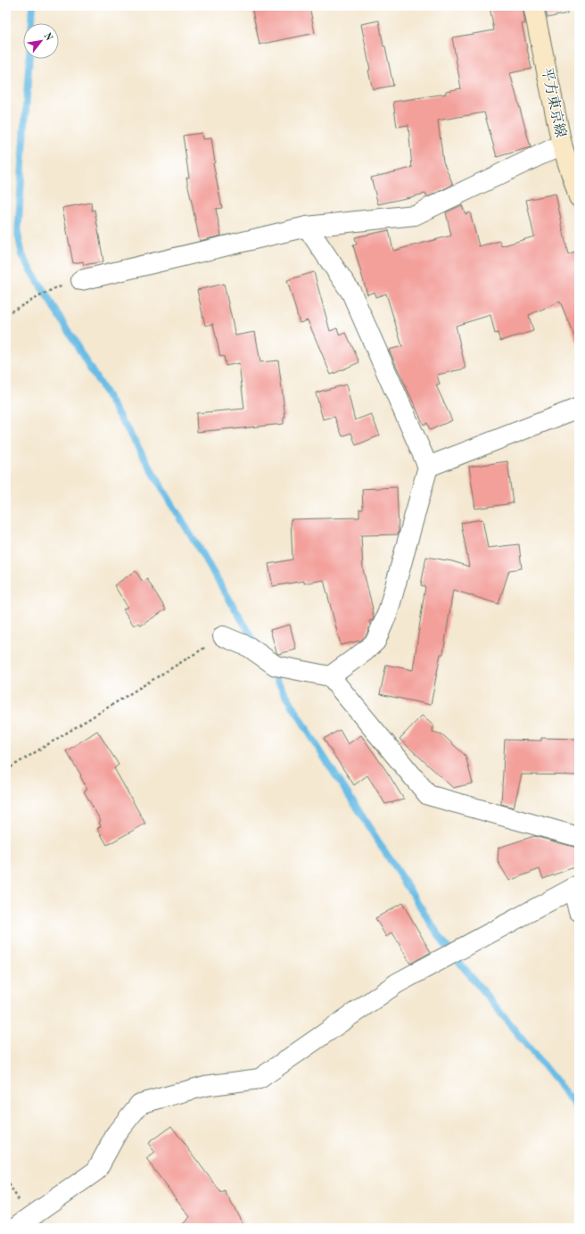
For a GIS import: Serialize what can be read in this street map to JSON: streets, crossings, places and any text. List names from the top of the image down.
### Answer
{
  "streets": {
    "main road": ["平方東京線"]
  },
  "north": "top right"
}
